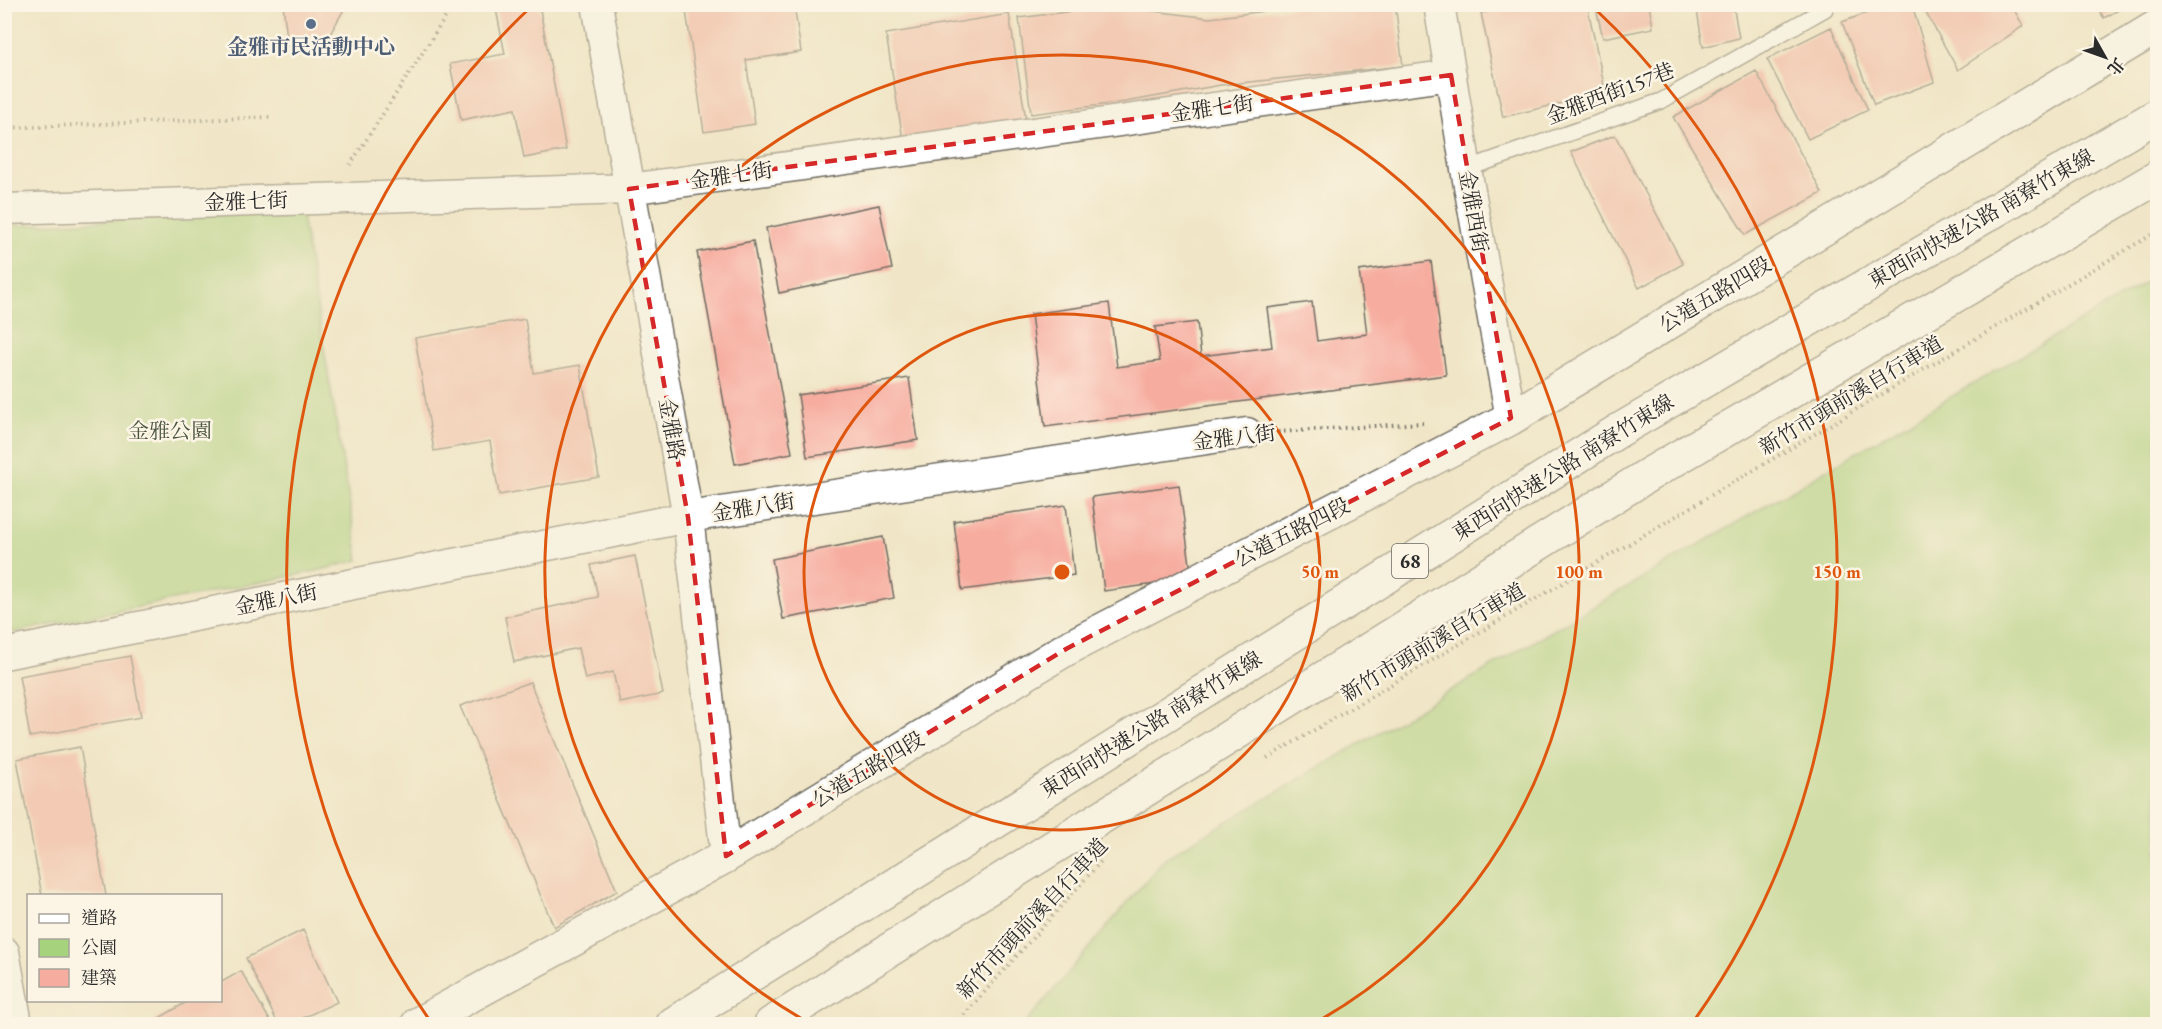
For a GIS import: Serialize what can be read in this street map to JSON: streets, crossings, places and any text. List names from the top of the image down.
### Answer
{
  "streets": {
    "main road": ["東西向快速公路 南寮竹東線", "公道五路四段", "68"],
    "street": [
      "金雅七街",
      "金雅西街",
      "金雅路",
      "金雅八街"
    ],
    "lane": ["金雅西街157巷"],
    "path": ["新竹市頭前溪自行車道"]
  },
  "crossings": [
    ["金雅西街157巷", "金雅西街"],
    ["金雅七街", "金雅西街"],
    ["金雅七街", "金雅路"],
    ["金雅西街", "公道五路四段"],
    ["公道五路四段", "金雅路"],
    ["金雅路", "金雅八街"]
  ],
  "parks": ["金雅公園"],
  "places": ["金雅市民活動中心"],
  "legend": ["道路", "公園", "建築"],
  "north": "bottom right",
  "rings": ["50 m", "100 m", "150 m"]
}
